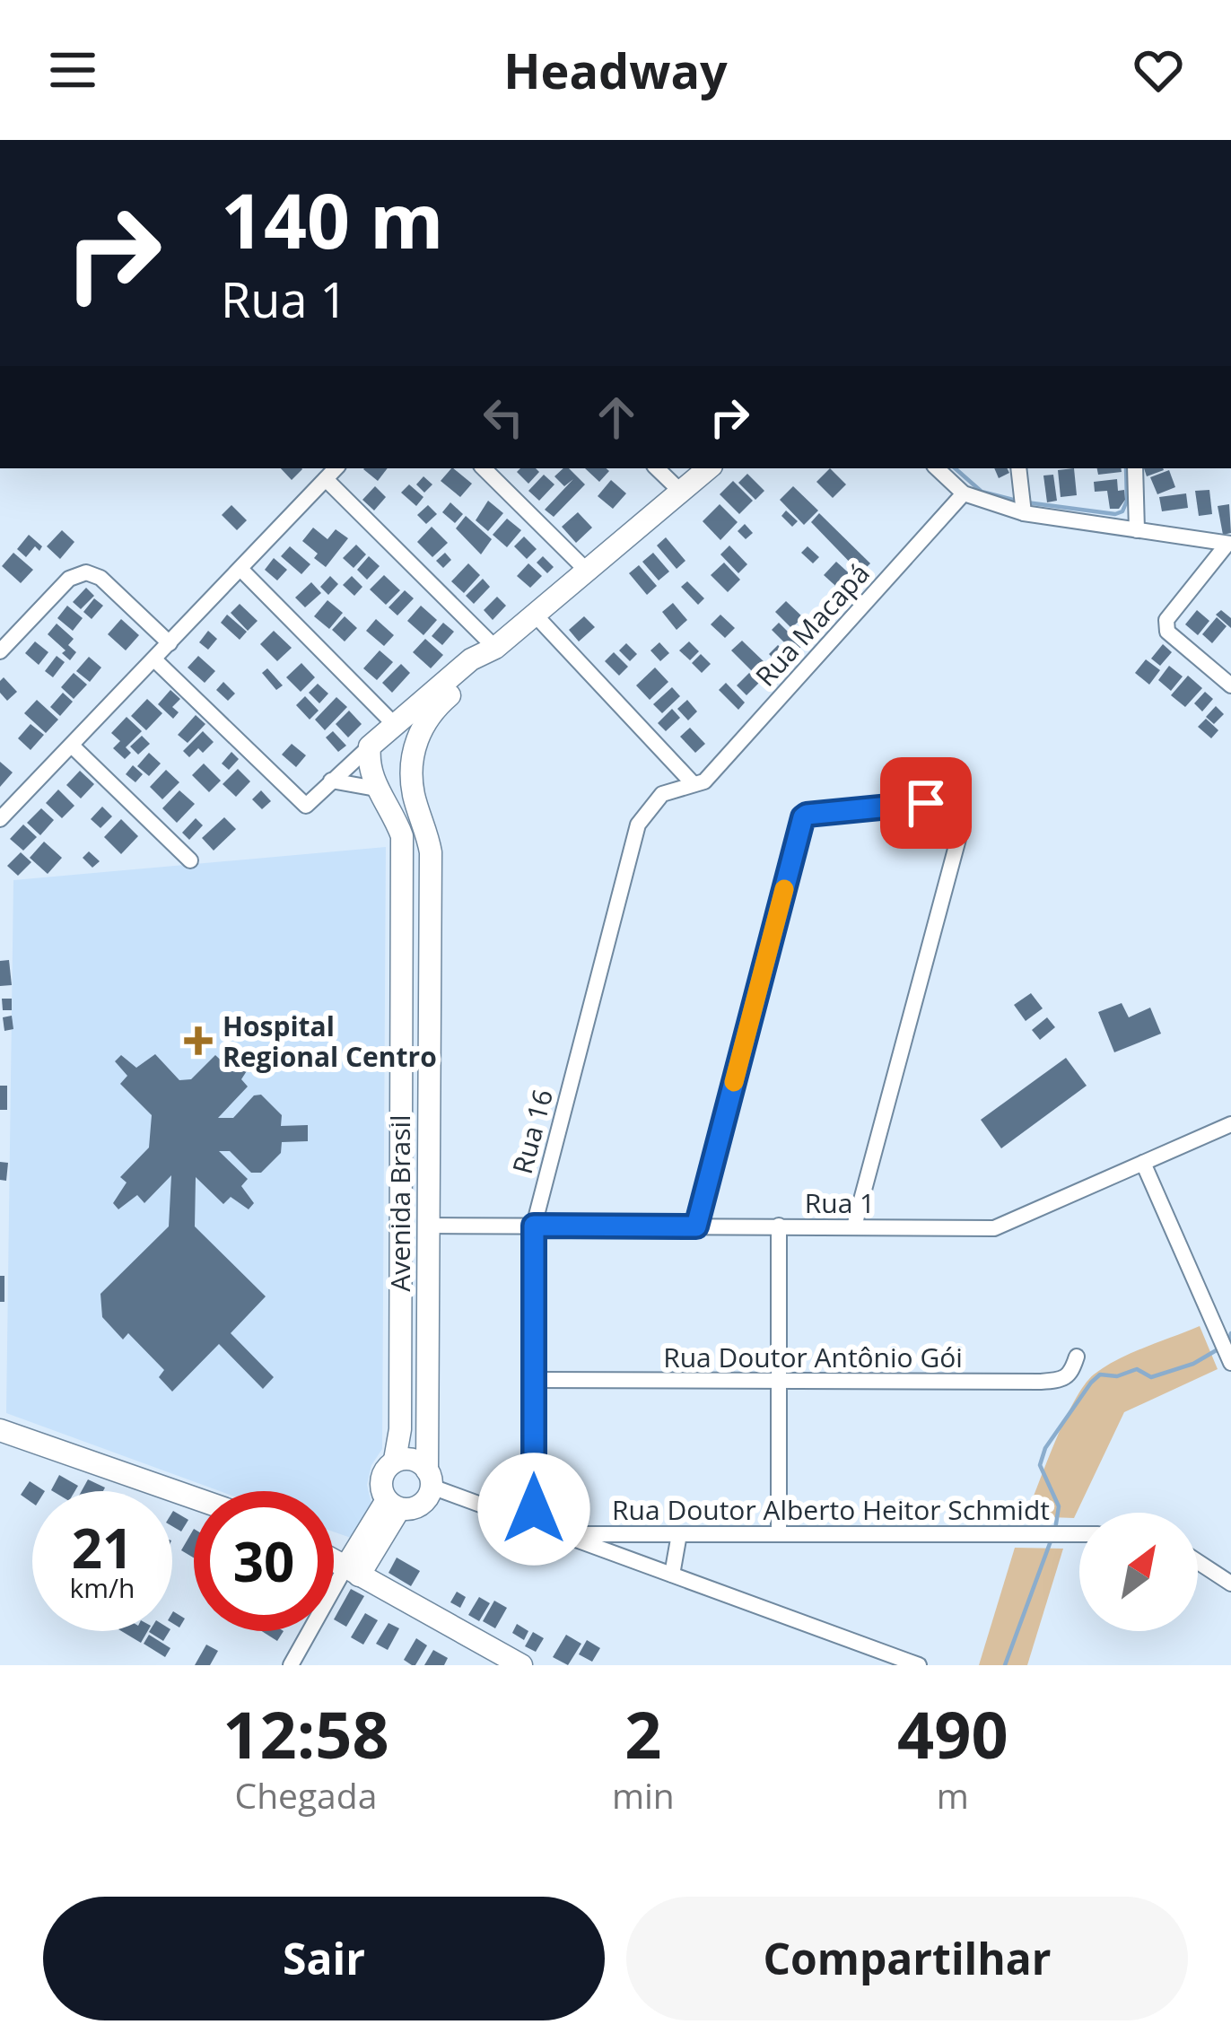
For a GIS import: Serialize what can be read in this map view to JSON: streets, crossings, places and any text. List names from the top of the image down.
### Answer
{
  "streets": {
    "street": [
      "Rua Macapá",
      "Rua 16",
      "Rua 1",
      "Avenida Brasil",
      "Rua Doutor Antônio Gói",
      "Rua Doutor Alberto Heitor Schmidt"
    ]
  },
  "crossings": [
    ["Rua Macapá", "Rua 16"],
    ["Rua 16", "Rua 1"],
    ["Rua 16", "Rua Doutor Antônio Gói"],
    ["Rua 1", "Avenida Brasil"]
  ],
  "places": {
    "health": ["Hospital Regional Centro"]
  },
  "north": "top right",
  "page": {
    "header": "Headway",
    "turn": ["140 m", "Rua 1"],
    "speed": "21 km/h",
    "limit": "30",
    "eta": [
      "12:58",
      "Chegada",
      "2",
      "min",
      "490",
      "m"
    ],
    "buttons": ["Sair", "Compartilhar"]
  }
}
